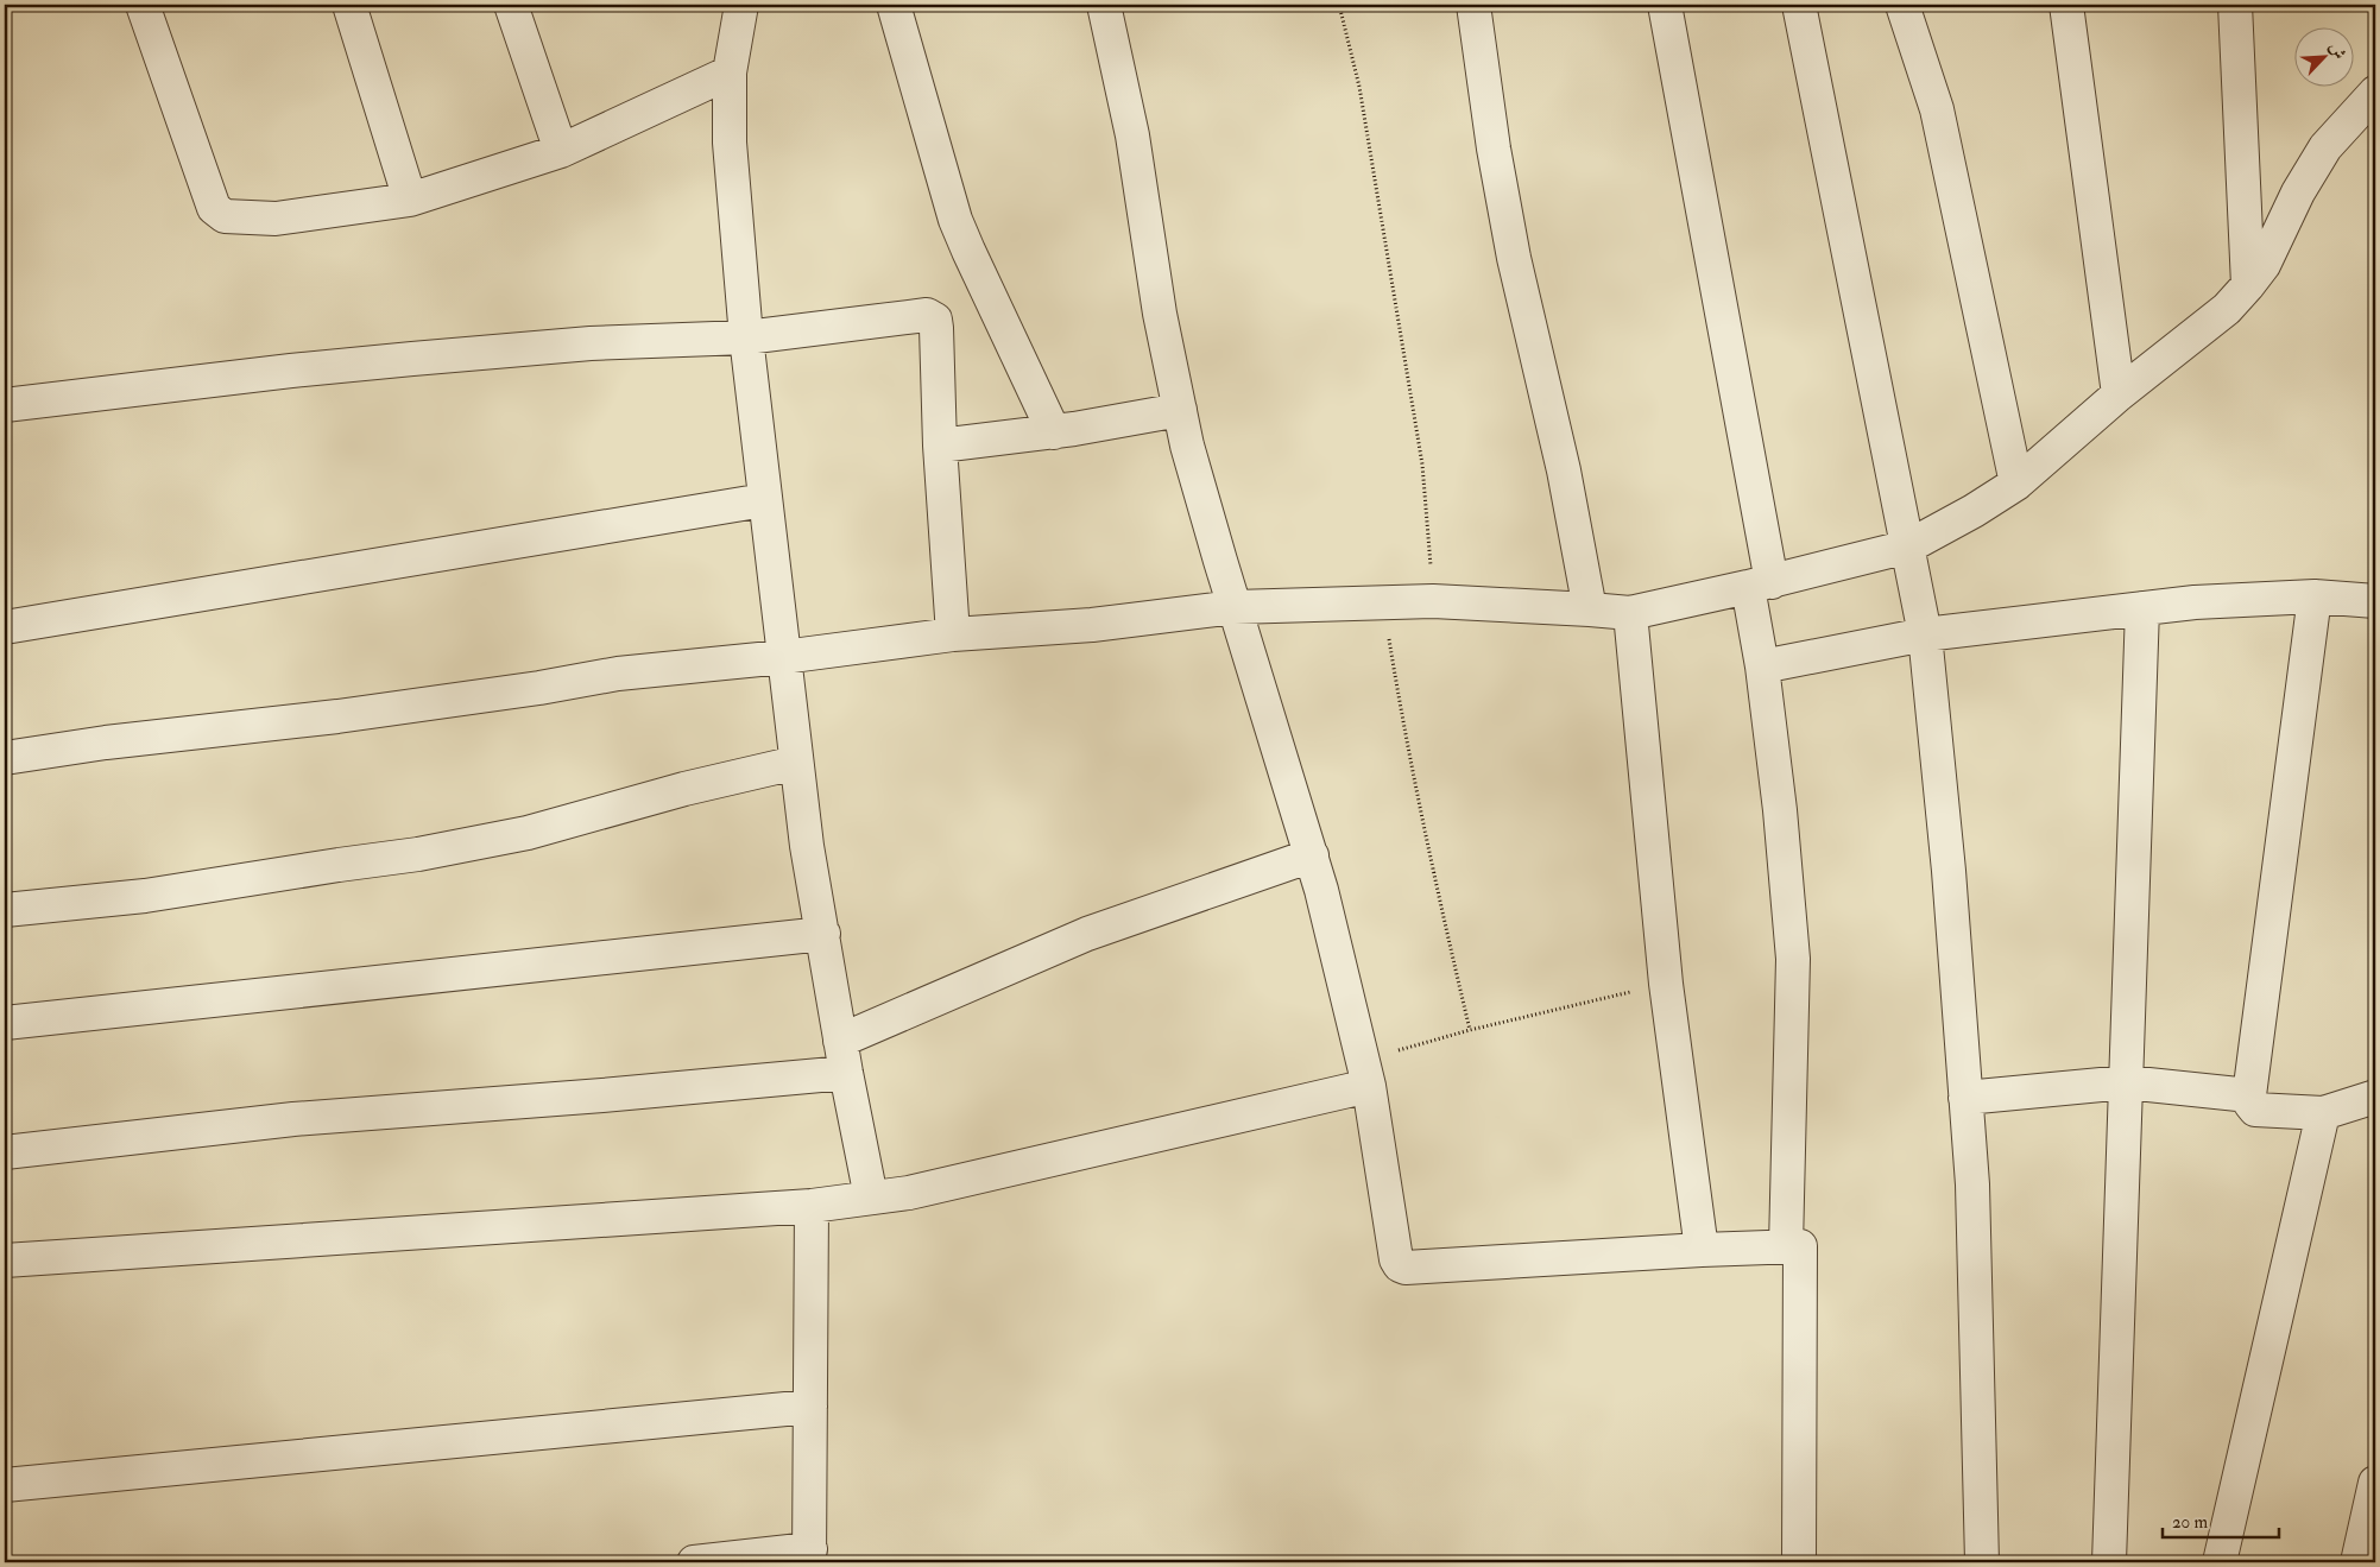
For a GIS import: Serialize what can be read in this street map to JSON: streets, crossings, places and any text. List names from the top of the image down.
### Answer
{
  "scale_bar": "20 m",
  "north": "top right"
}
